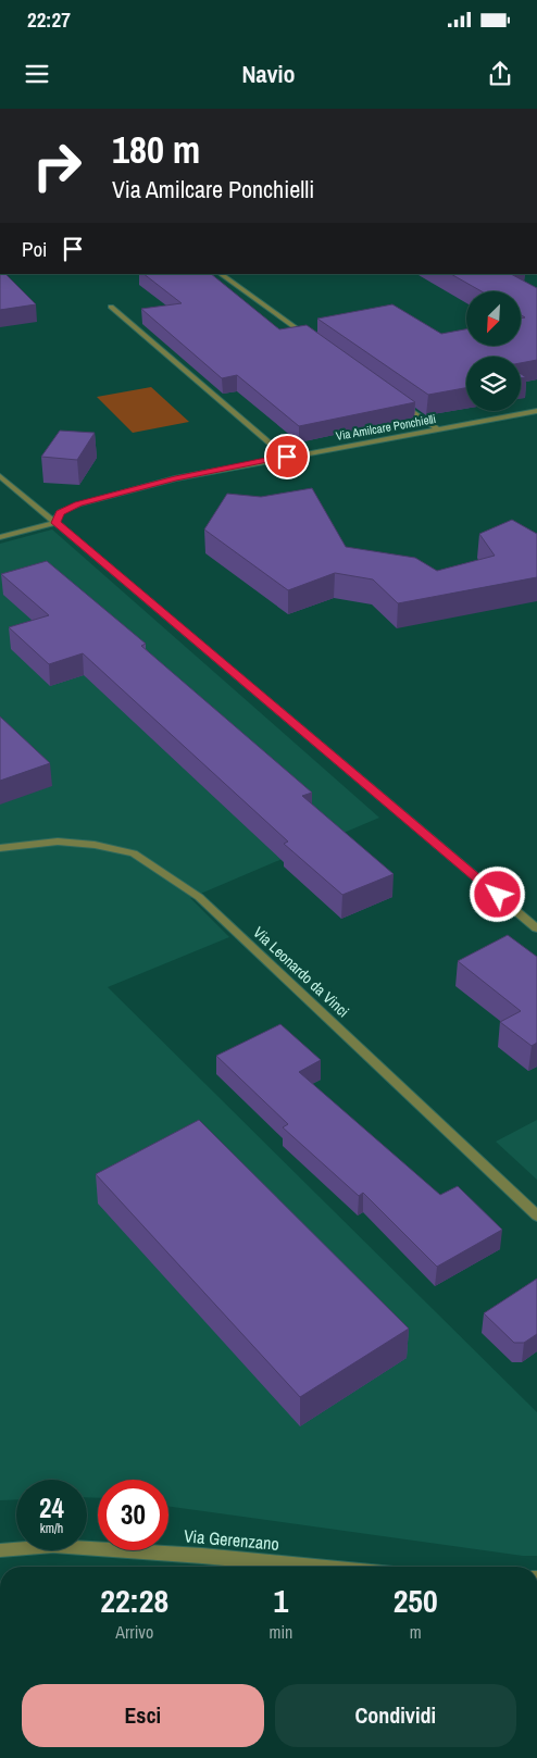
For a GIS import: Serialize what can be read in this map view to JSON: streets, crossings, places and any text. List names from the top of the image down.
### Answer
{
  "streets": {
    "street": ["Via Amilcare Ponchielli", "Via Leonardo da Vinci", "Via Gerenzano"]
  },
  "north": "bottom left",
  "page": {
    "status": "22:27",
    "header": "Navio",
    "turn": ["180 m", "Via Amilcare Ponchielli"],
    "then": "Poi",
    "speed": "24 km/h",
    "limit": "30",
    "eta": [
      "22:28",
      "Arrivo",
      "1",
      "min",
      "250",
      "m"
    ],
    "buttons": ["Esci", "Condividi"]
  }
}
